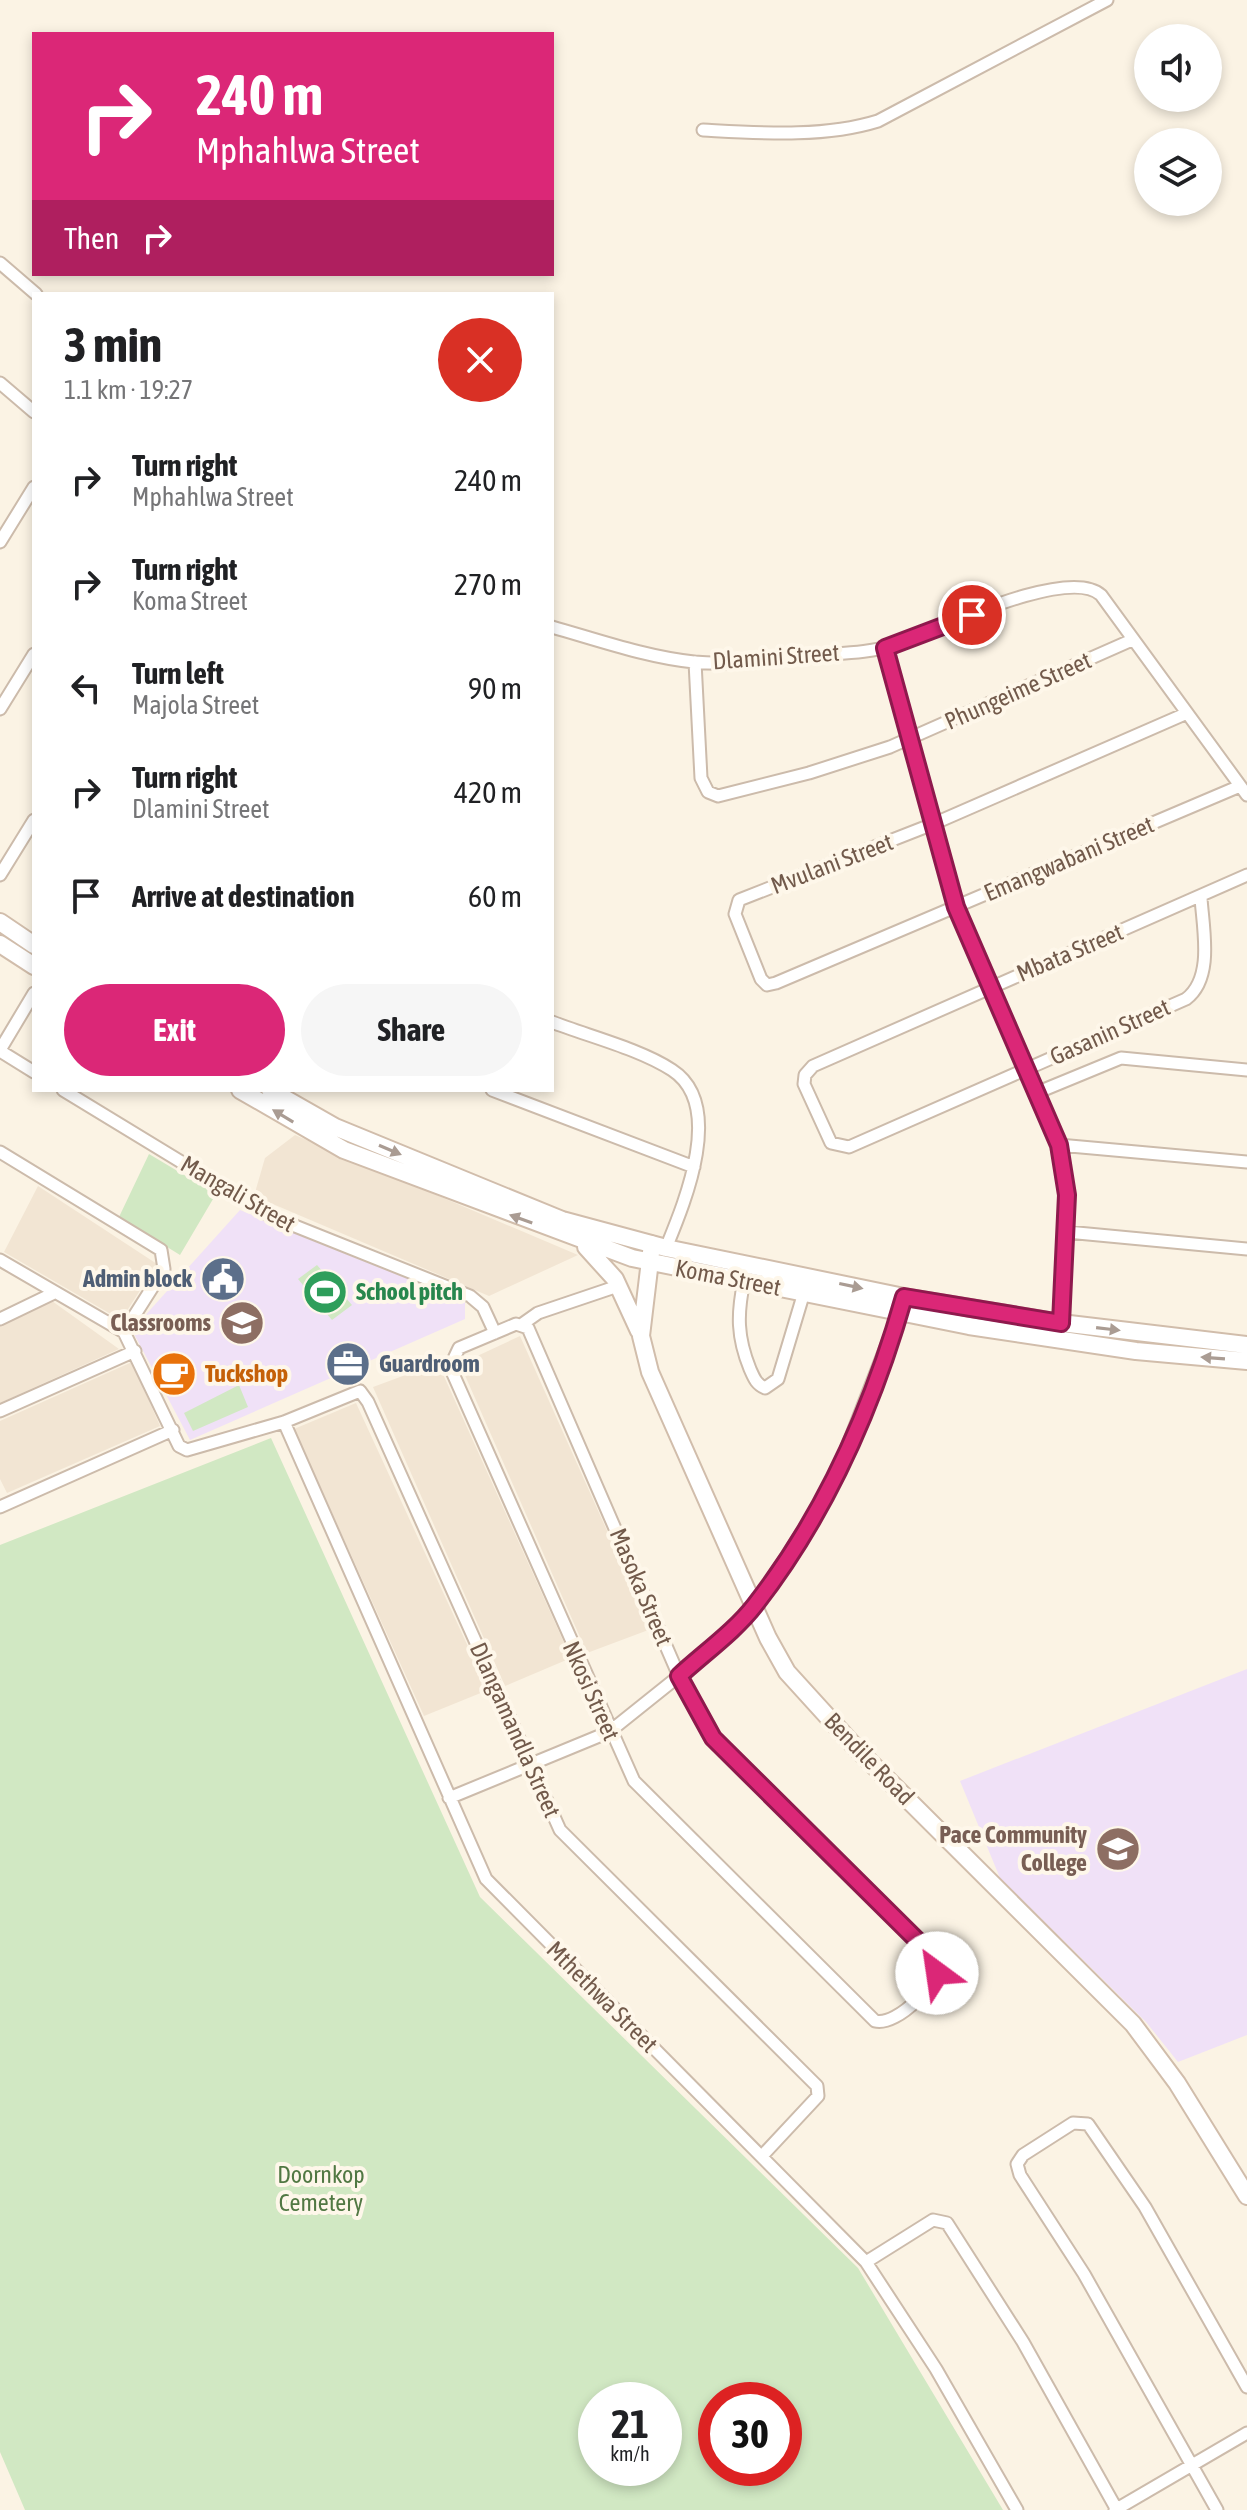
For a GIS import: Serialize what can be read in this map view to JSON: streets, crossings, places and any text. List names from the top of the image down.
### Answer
{
  "streets": {
    "main road": ["Koma Street", "Bendile Road"],
    "street": [
      "Dlamini Street",
      "Phungeime Street",
      "Emangwabani Street",
      "Mvulani Street",
      "Mbata Street",
      "Gasanin Street",
      "Mangali Street",
      "Masoka Street",
      "Nkosi Street",
      "Dlangamandla Street",
      "Mthethwa Street"
    ]
  },
  "crossings": [
    ["Dlamini Street", "Phungeime Street"],
    ["Emangwabani Street", "Mvulani Street"],
    ["Mbata Street", "Gasanin Street"],
    ["Mangali Street", "Nkosi Street"],
    ["Koma Street", "Bendile Road"],
    ["Masoka Street", "Nkosi Street"],
    ["Dlangamandla Street", "Mthethwa Street"]
  ],
  "parks": ["Doornkop Cemetery"],
  "places": {
    "public building": ["Admin block"],
    "sports": ["School pitch"],
    "school or university": ["Classrooms", "Pace Community College"],
    "office": ["Guardroom"],
    "cafe": ["Tuckshop"]
  },
  "page": {
    "turn": ["240 m", "Mphahlwa Street"],
    "then": "Then",
    "heading": ["3 min", "1.1 km · 19:27"],
    "list": [
      {
        "name": "Turn right",
        "note": "Mphahlwa Street",
        "value": "240 m"
      },
      {
        "name": "Turn right",
        "note": "Koma Street",
        "value": "270 m"
      },
      {
        "name": "Turn left",
        "note": "Majola Street",
        "value": "90 m"
      },
      {
        "name": "Turn right",
        "note": "Dlamini Street",
        "value": "420 m"
      },
      {
        "name": "Arrive at destination",
        "value": "60 m"
      }
    ],
    "buttons": ["Exit", "Share"],
    "speed": "21 km/h",
    "limit": "30"
  }
}
